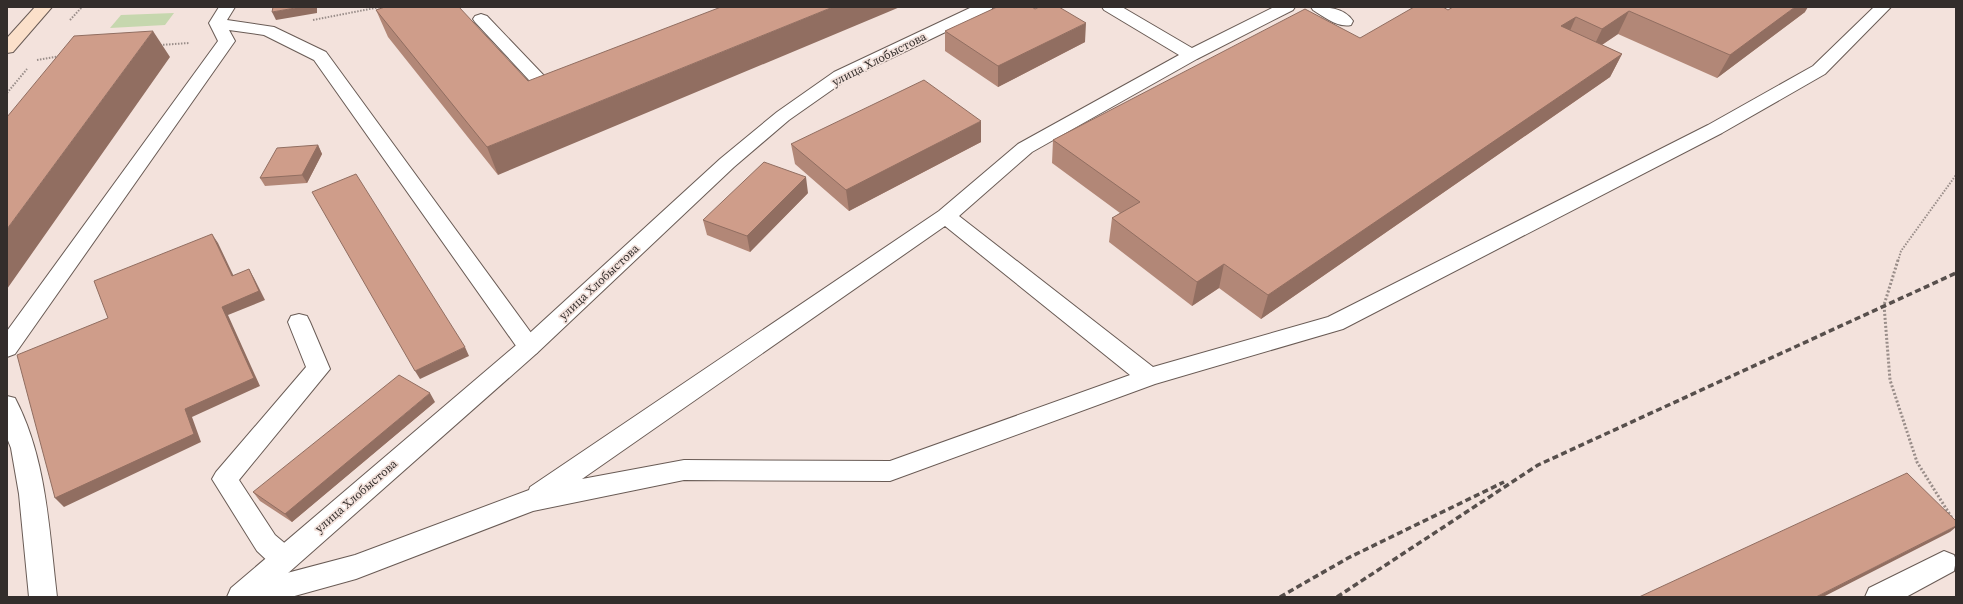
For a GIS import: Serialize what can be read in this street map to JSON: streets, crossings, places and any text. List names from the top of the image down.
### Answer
{
  "streets": {
    "street": ["улица Хлобыстова"]
  }
}
